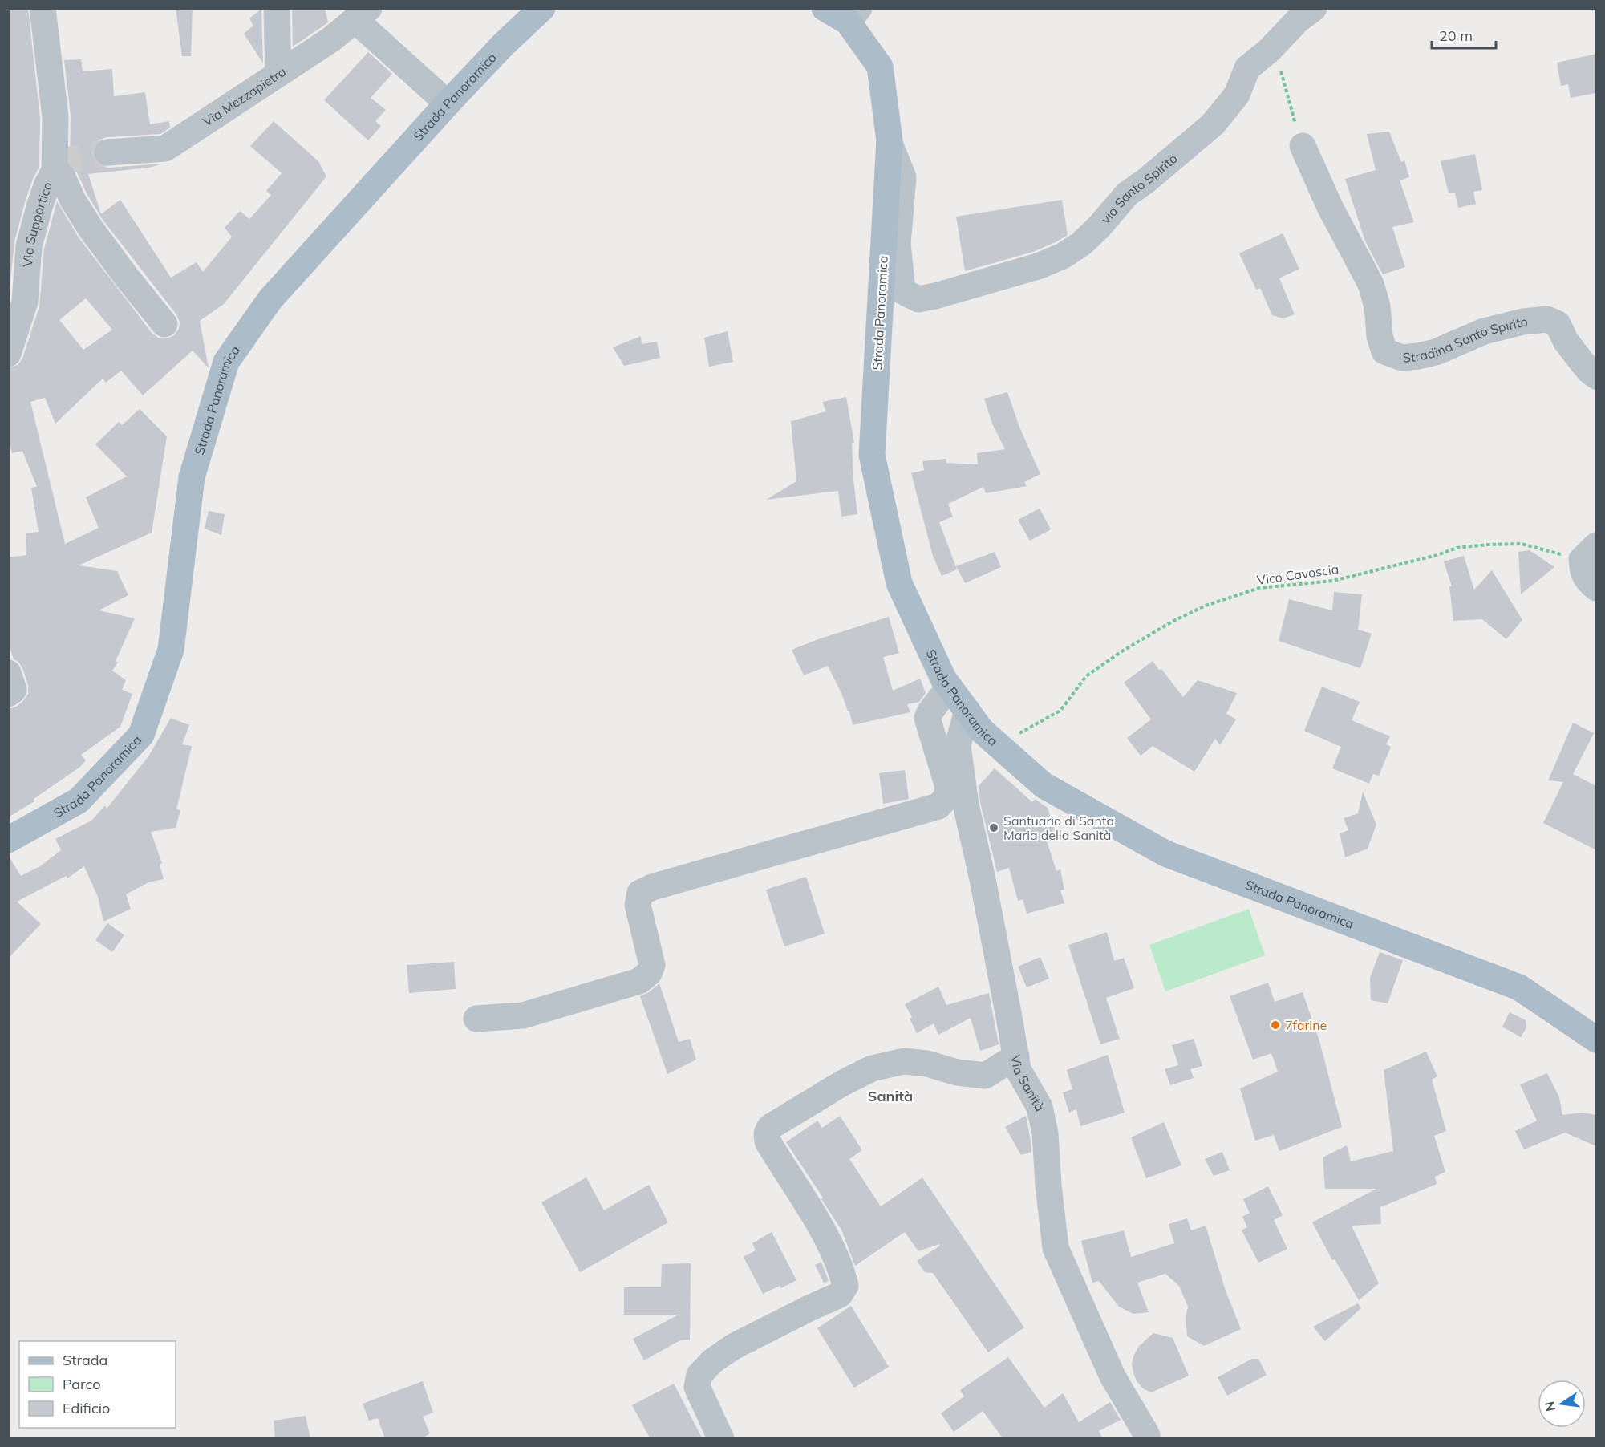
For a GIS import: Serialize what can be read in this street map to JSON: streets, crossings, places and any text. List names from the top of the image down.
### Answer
{
  "streets": {
    "main road": ["Strada Panoramica"],
    "street": [
      "Via Mezzapietra",
      "via Santo Spirito",
      "Via Supportico",
      "Stradina Santo Spirito",
      "Via Sanità"
    ],
    "path": ["Vico Cavoscia"]
  },
  "crossings": [
    ["Strada Panoramica", "via Santo Spirito"],
    ["Strada Panoramica", "Vico Cavoscia"],
    ["Strada Panoramica", "Via Sanità"]
  ],
  "districts": ["Sanità"],
  "places": ["Santuario di Santa Maria della Sanità", "7farine"],
  "legend": ["Strada", "Parco", "Edificio"],
  "scale_bar": "20 m",
  "north": "left"
}
